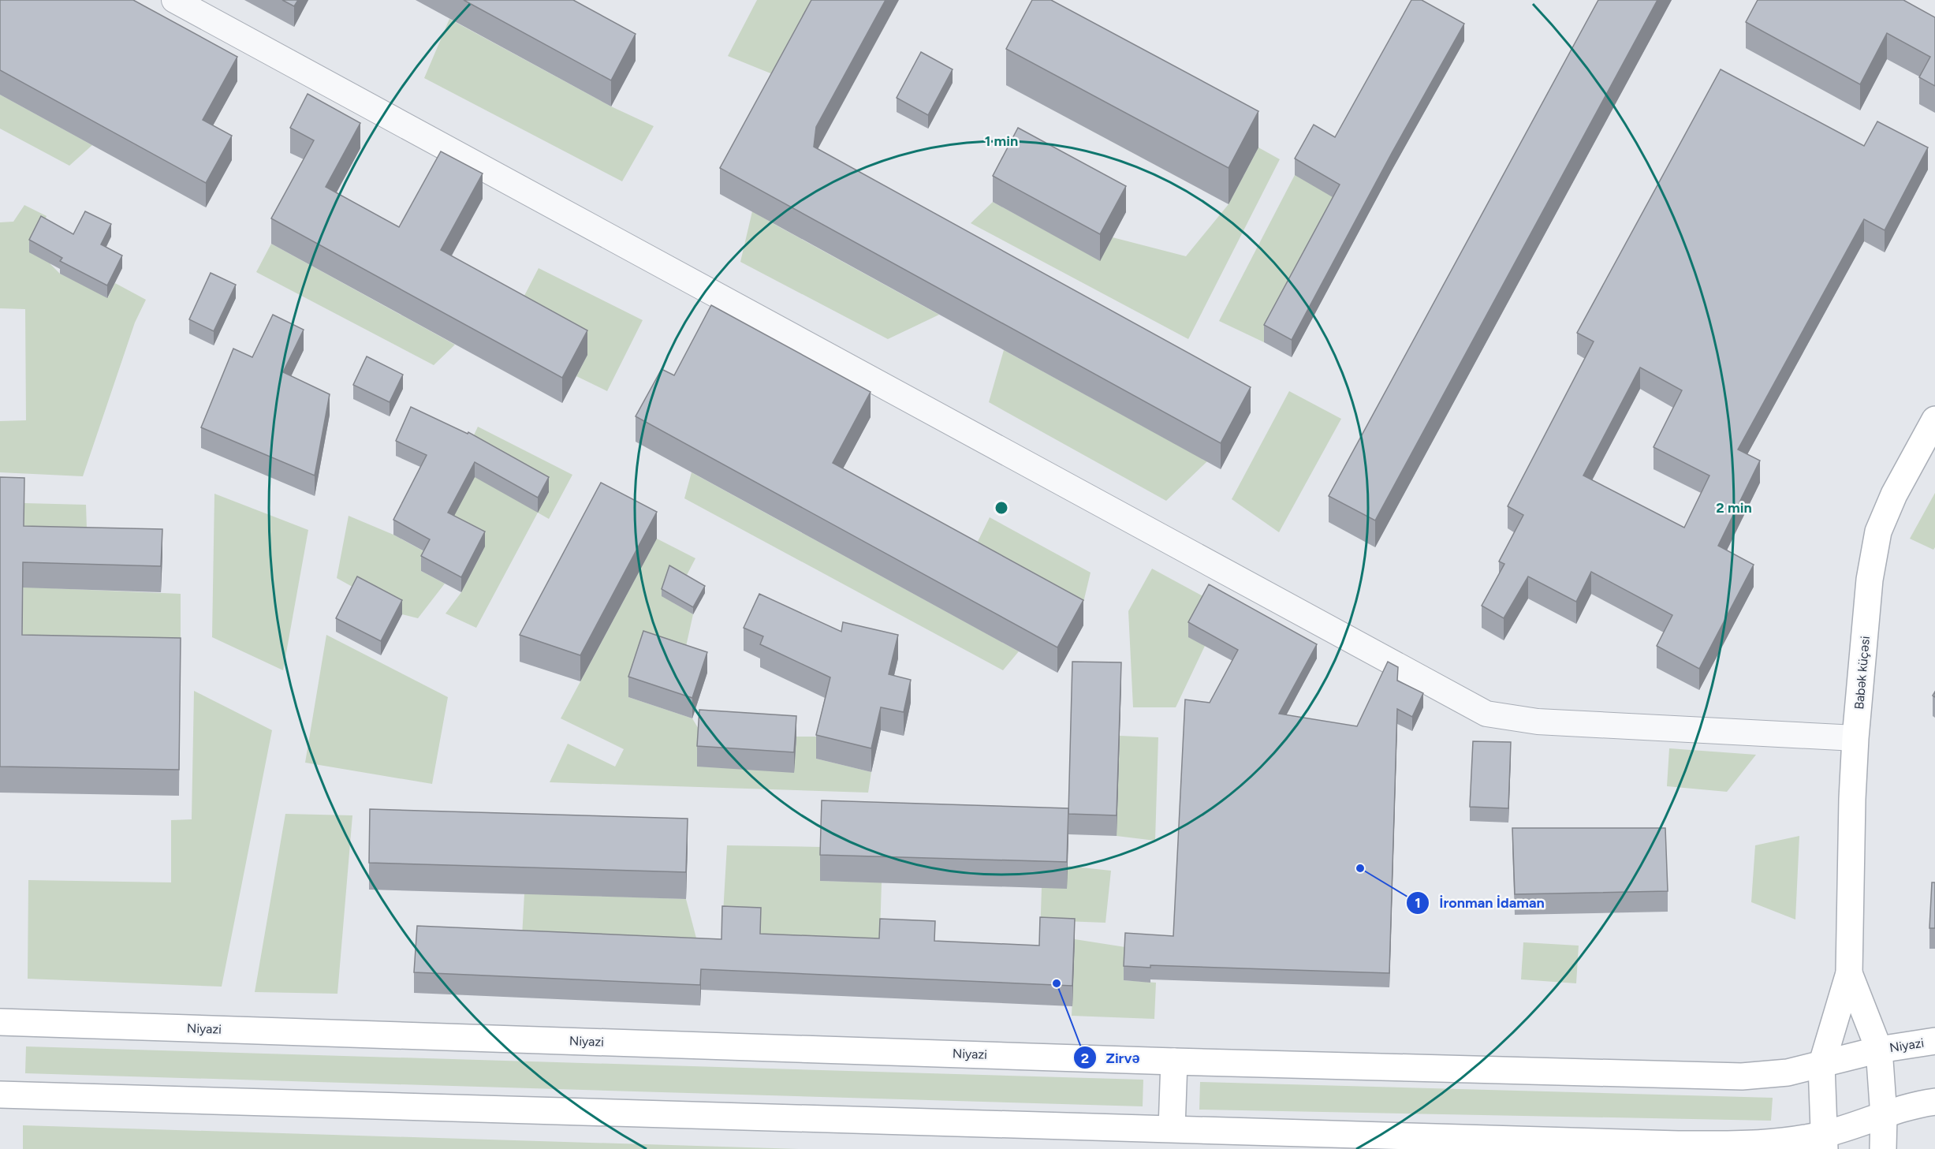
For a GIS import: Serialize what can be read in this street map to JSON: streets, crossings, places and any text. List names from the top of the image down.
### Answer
{
  "streets": {
    "main road": ["Babək küçəsi", "Niyazi"]
  },
  "places": ["İronman İdaman", "Zirvə"],
  "rings": ["1 min", "2 min"]
}
